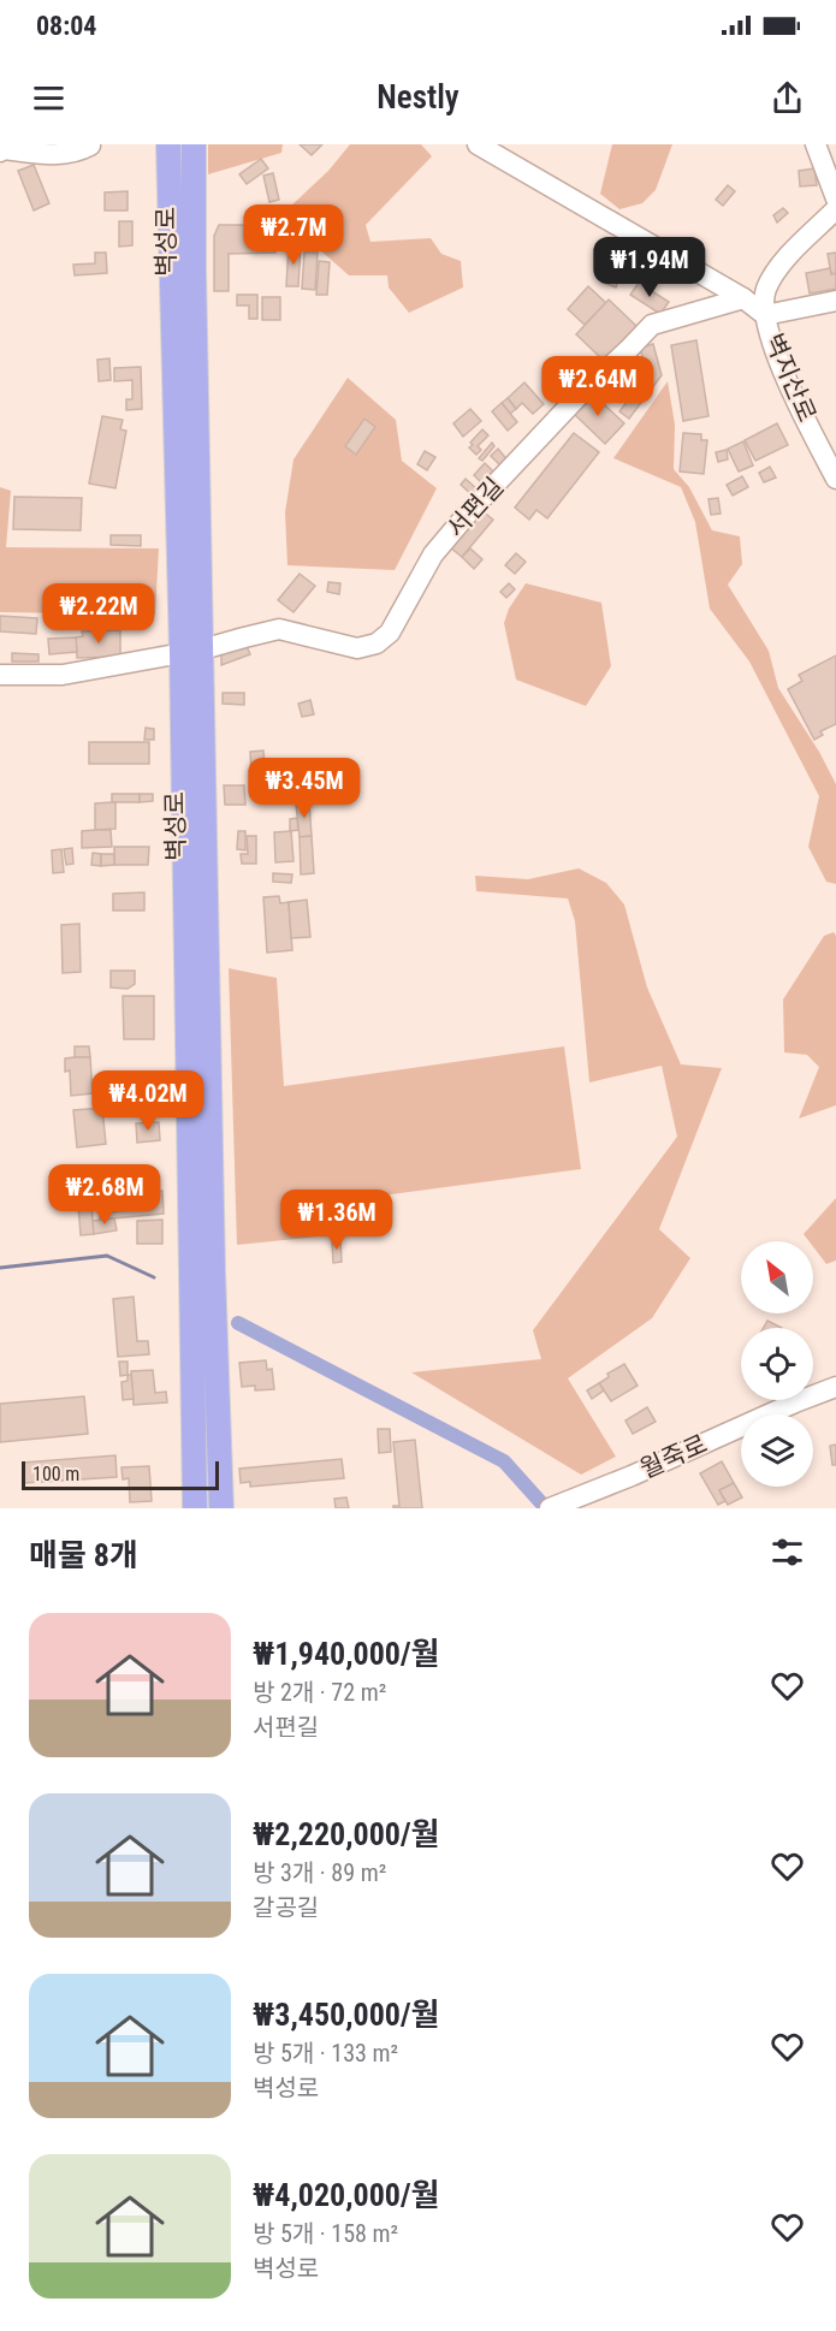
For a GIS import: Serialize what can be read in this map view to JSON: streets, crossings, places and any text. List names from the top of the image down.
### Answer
{
  "streets": {
    "main road": ["벽성로"],
    "street": ["벽지산로", "서편길", "월죽로"]
  },
  "crossings": [
    ["벽성로", "서편길"]
  ],
  "scale_bar": "100 m",
  "north": "top left",
  "page": {
    "status": "08:04",
    "header": "Nestly",
    "price": [
      "₩2.7M",
      "₩1.94M",
      "₩2.64M",
      "₩2.22M",
      "₩3.45M",
      "₩4.02M",
      "₩2.68M",
      "₩1.36M"
    ],
    "scale": "100 m",
    "heading": "매물 8개",
    "list": [
      {
        "name": "₩1,940,000/월",
        "note": "방 2개 · 72 m² · 서편길"
      },
      {
        "name": "₩2,220,000/월",
        "note": "방 3개 · 89 m² · 갈공길"
      },
      {
        "name": "₩3,450,000/월",
        "note": "방 5개 · 133 m² · 벽성로"
      },
      {
        "name": "₩4,020,000/월",
        "note": "방 5개 · 158 m² · 벽성로"
      }
    ]
  }
}
